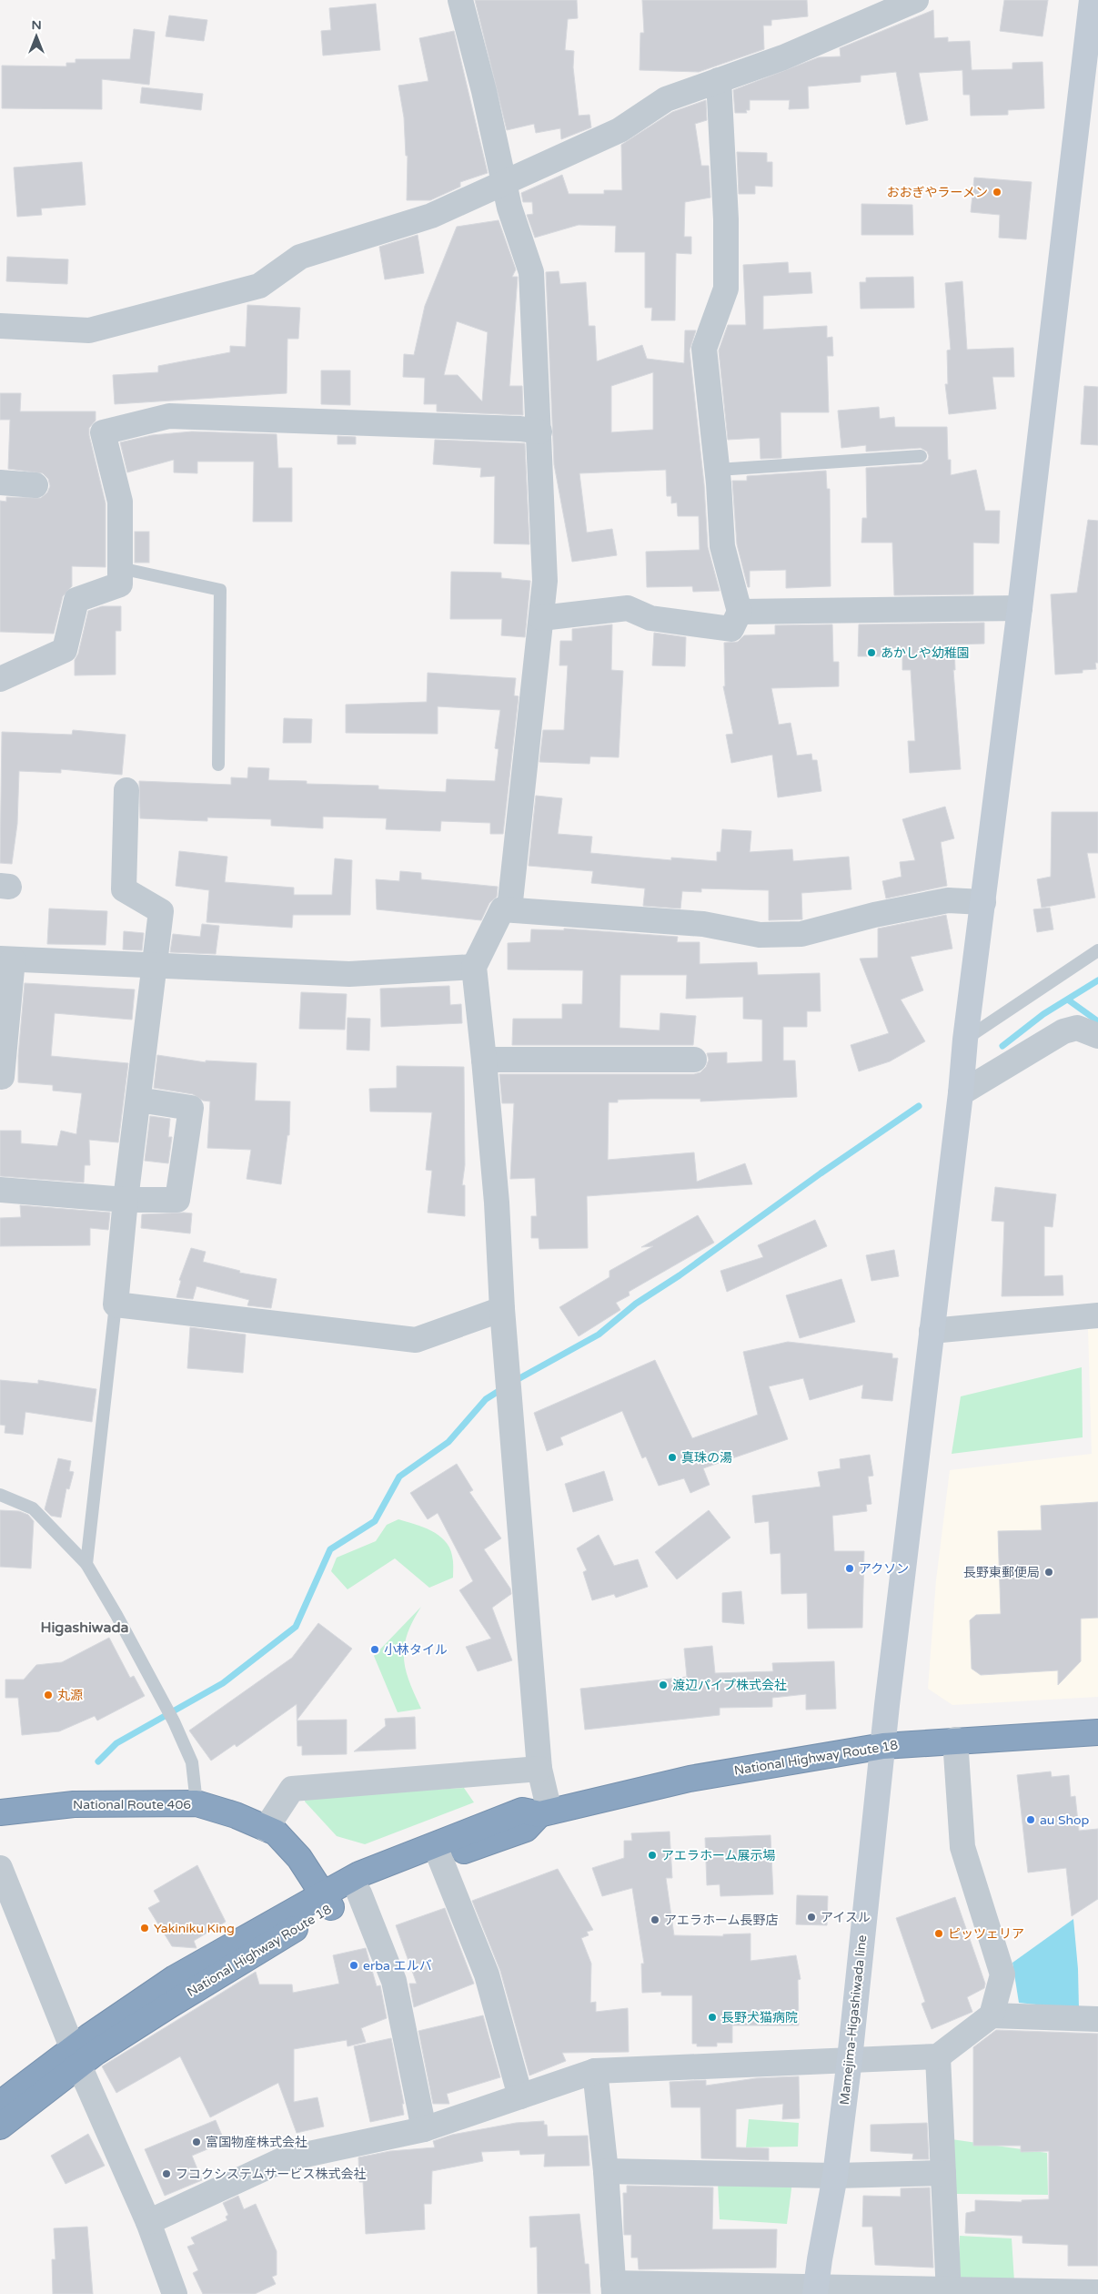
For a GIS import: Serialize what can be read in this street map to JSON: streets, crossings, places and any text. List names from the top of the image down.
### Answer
{
  "streets": {
    "highway": ["National Highway Route 18", "National Route 406"],
    "street": ["Mamejima-Higashiwada line"]
  },
  "crossings": [
    ["National Highway Route 18", "National Route 406"],
    ["National Highway Route 18", "Mamejima-Higashiwada line"]
  ],
  "districts": ["Higashiwada"],
  "places": [
    "おおぎやラーメン",
    "あかしや幼稚園",
    "真珠の湯",
    "アクソン",
    "長野東郵便局",
    "小林タイル",
    "渡辺パイプ株式会社",
    "丸源",
    "au Shop",
    "アエラホーム展示場",
    "アイスル",
    "アエラホーム長野店",
    "Yakiniku King",
    "ピッツェリア",
    "erba エルバ",
    "長野犬猫病院",
    "富国物産株式会社",
    "フコクシステムサービス株式会社"
  ],
  "north": "top"
}
